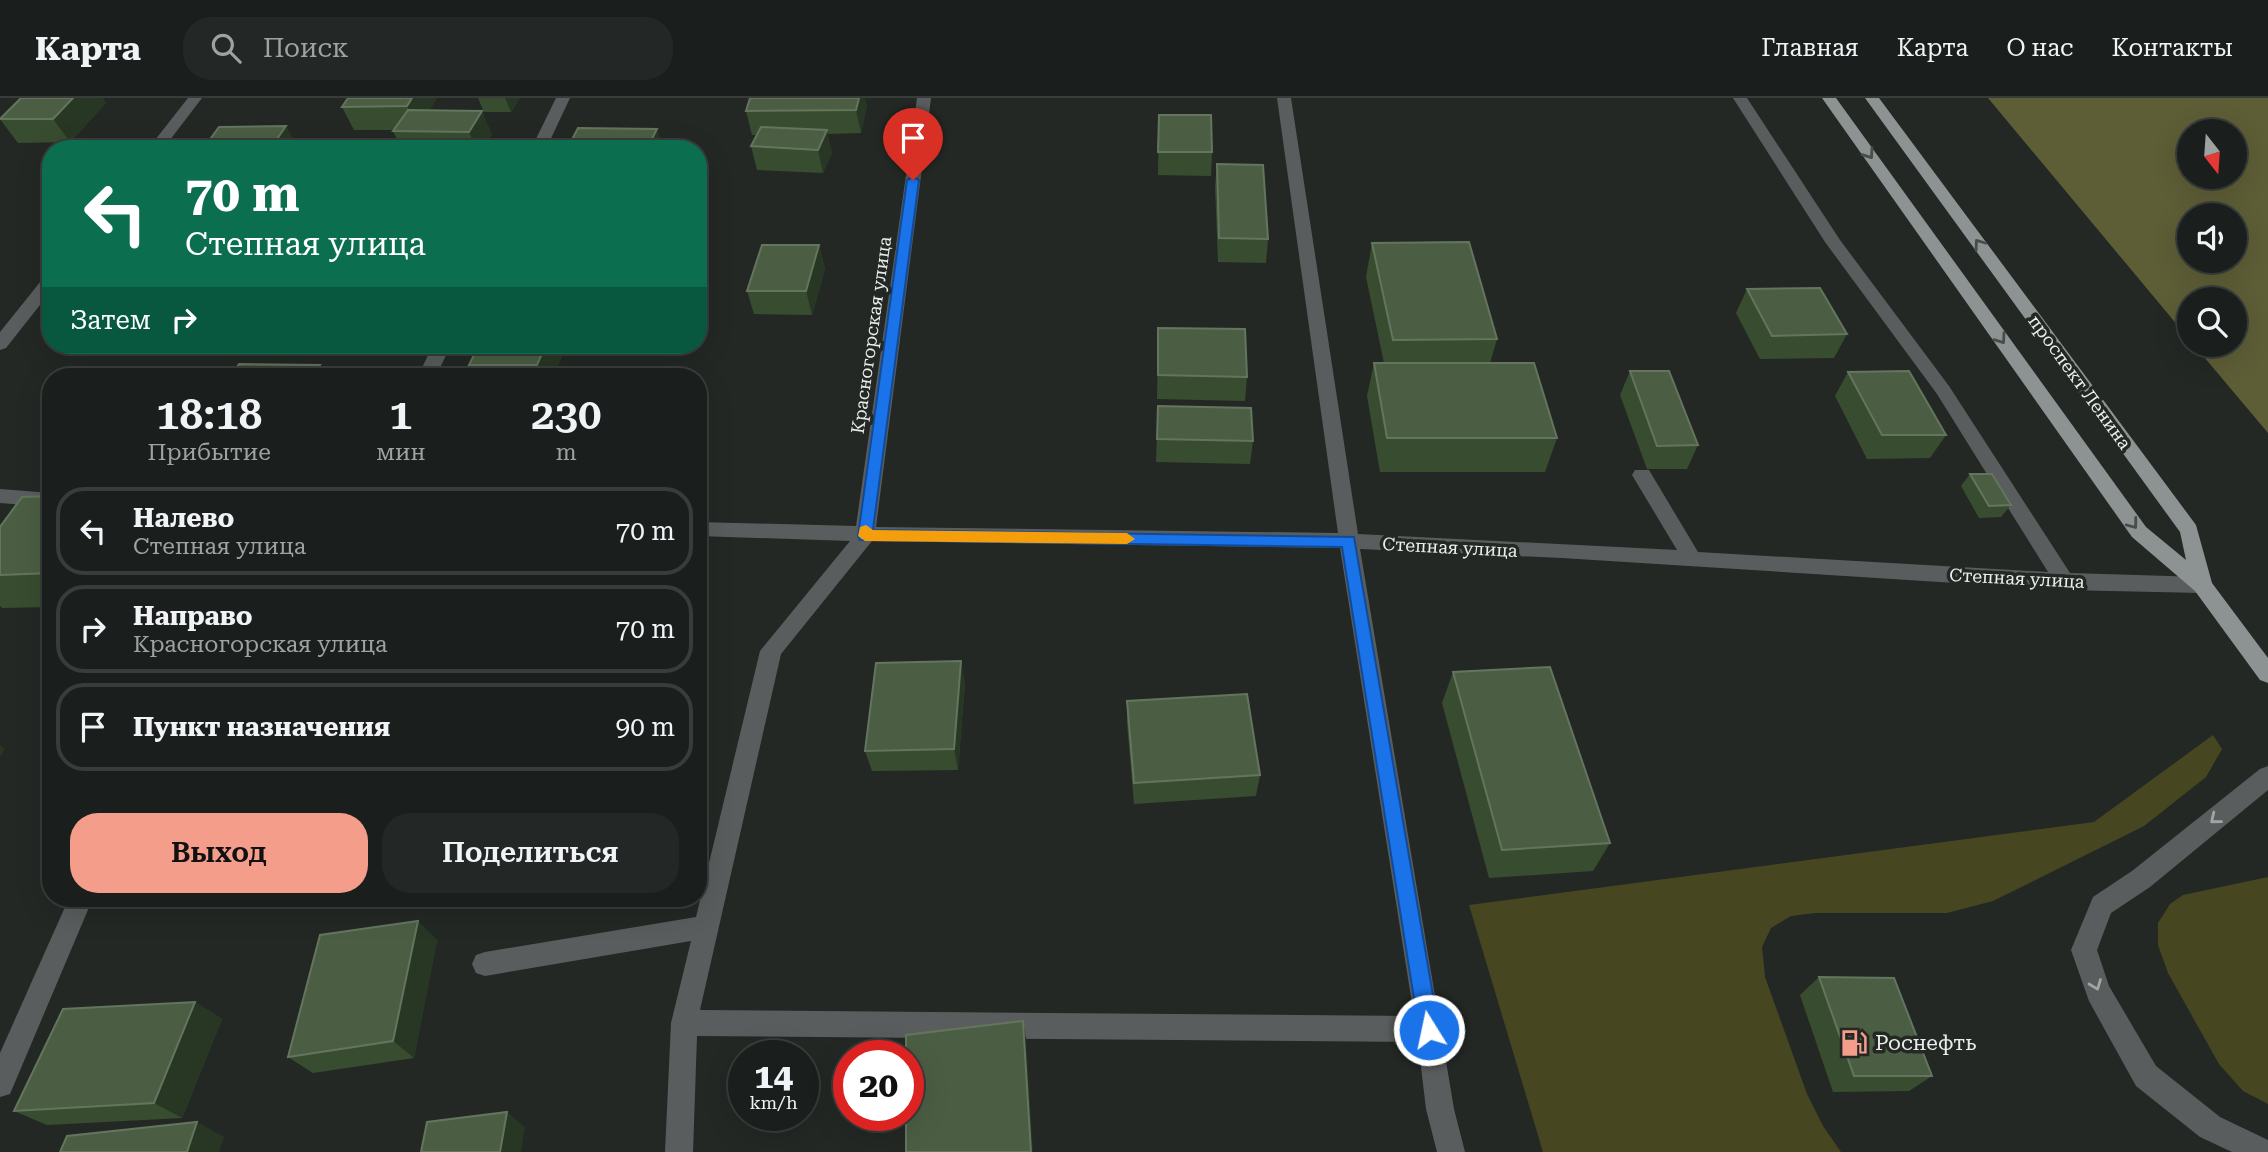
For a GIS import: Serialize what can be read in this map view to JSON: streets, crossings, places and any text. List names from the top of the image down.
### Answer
{
  "streets": {
    "main road": ["проспект Ленина"],
    "street": ["Красногорская улица", "Степная улица"]
  },
  "crossings": [
    ["Красногорская улица", "Степная улица"],
    ["проспект Ленина", "Степная улица"]
  ],
  "places": {
    "fuel station": ["Роснефть"]
  },
  "north": "bottom",
  "page": {
    "header": "Карта",
    "search": "Поиск",
    "nav": [
      "Главная",
      "Карта",
      "О нас",
      "Контакты"
    ],
    "turn": ["70 m", "Степная улица"],
    "then": "Затем",
    "eta": [
      "18:18",
      "Прибытие",
      "1",
      "мин",
      "230",
      "m"
    ],
    "list": [
      {
        "name": "Налево",
        "note": "Степная улица",
        "value": "70 m"
      },
      {
        "name": "Направо",
        "note": "Красногорская улица",
        "value": "70 m"
      },
      {
        "name": "Пункт назначения",
        "value": "90 m"
      }
    ],
    "buttons": ["Выход", "Поделиться"],
    "speed": "14 km/h",
    "limit": "20"
  }
}
